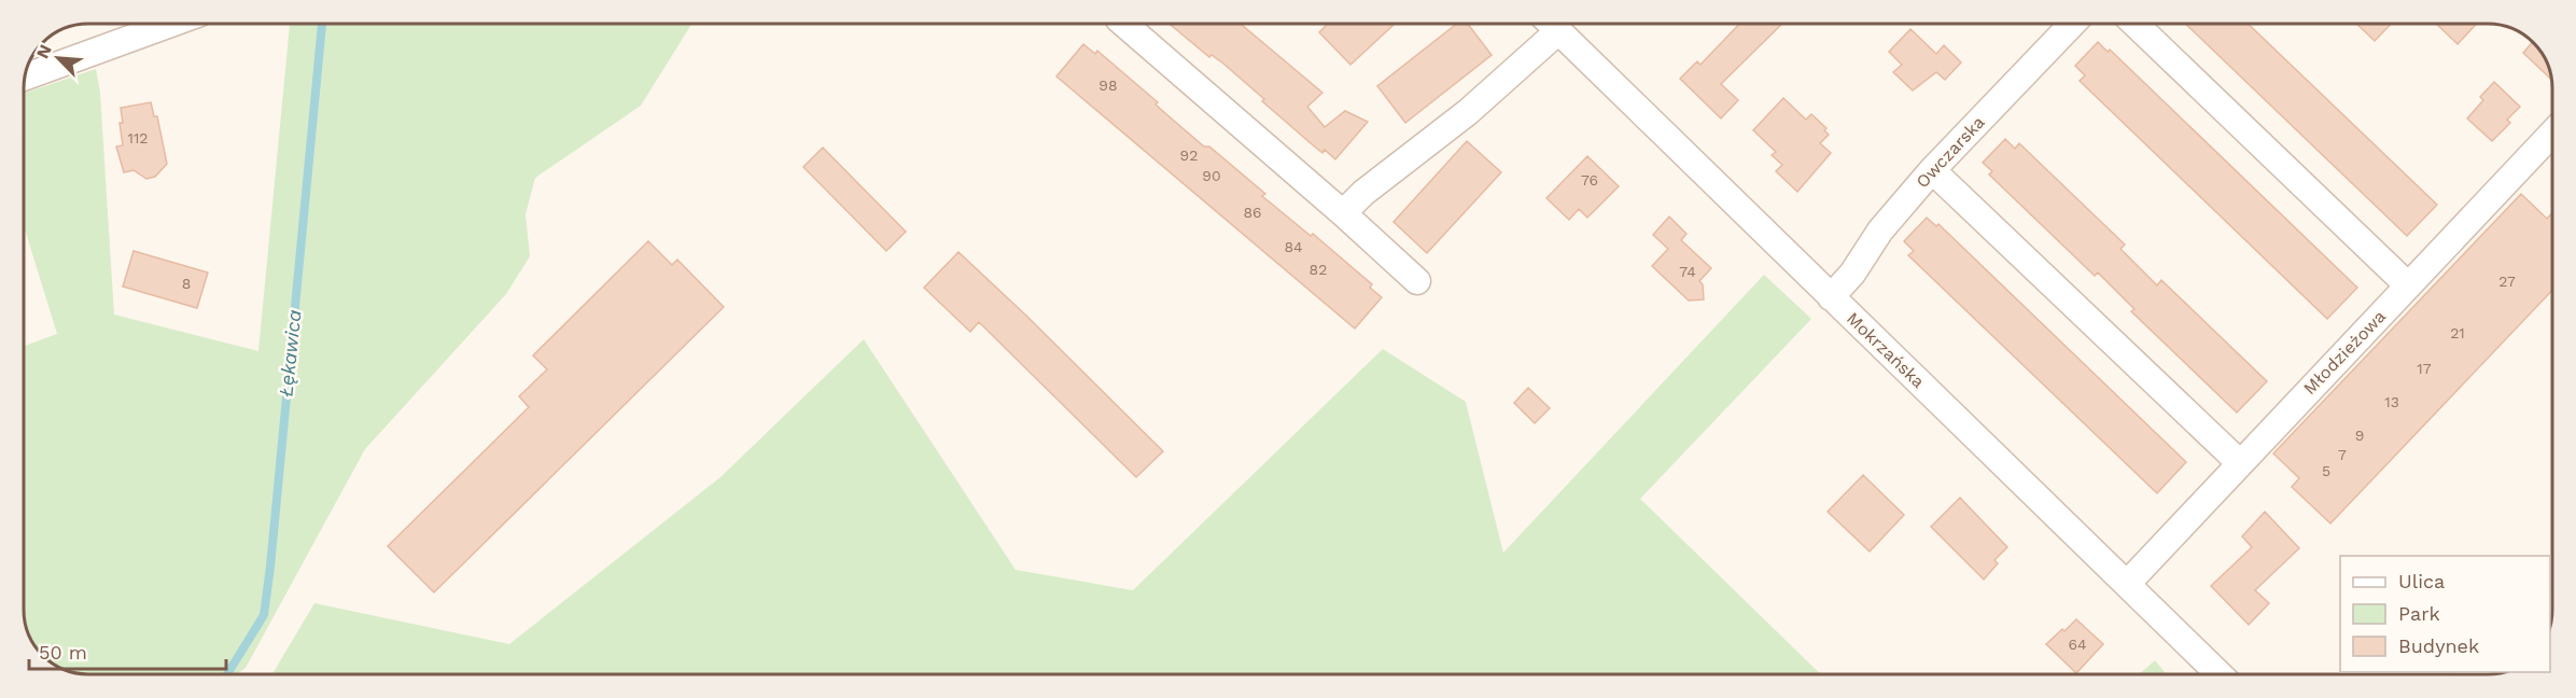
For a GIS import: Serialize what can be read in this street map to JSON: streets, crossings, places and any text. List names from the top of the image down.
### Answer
{
  "streets": {
    "street": ["Owczarska", "Mokrzańska", "Młodzieżowa"]
  },
  "crossings": [
    ["Owczarska", "Mokrzańska"],
    ["Mokrzańska", "Młodzieżowa"]
  ],
  "water": ["Łękawica"],
  "house_numbers": [
    "98",
    "112",
    "92",
    "90",
    "76",
    "86",
    "84",
    "82",
    "74",
    "27",
    "8",
    "21",
    "17",
    "13",
    "9",
    "7",
    "5",
    "64"
  ],
  "legend": ["Ulica", "Park", "Budynek"],
  "scale_bar": "50 m",
  "north": "top left"
}
